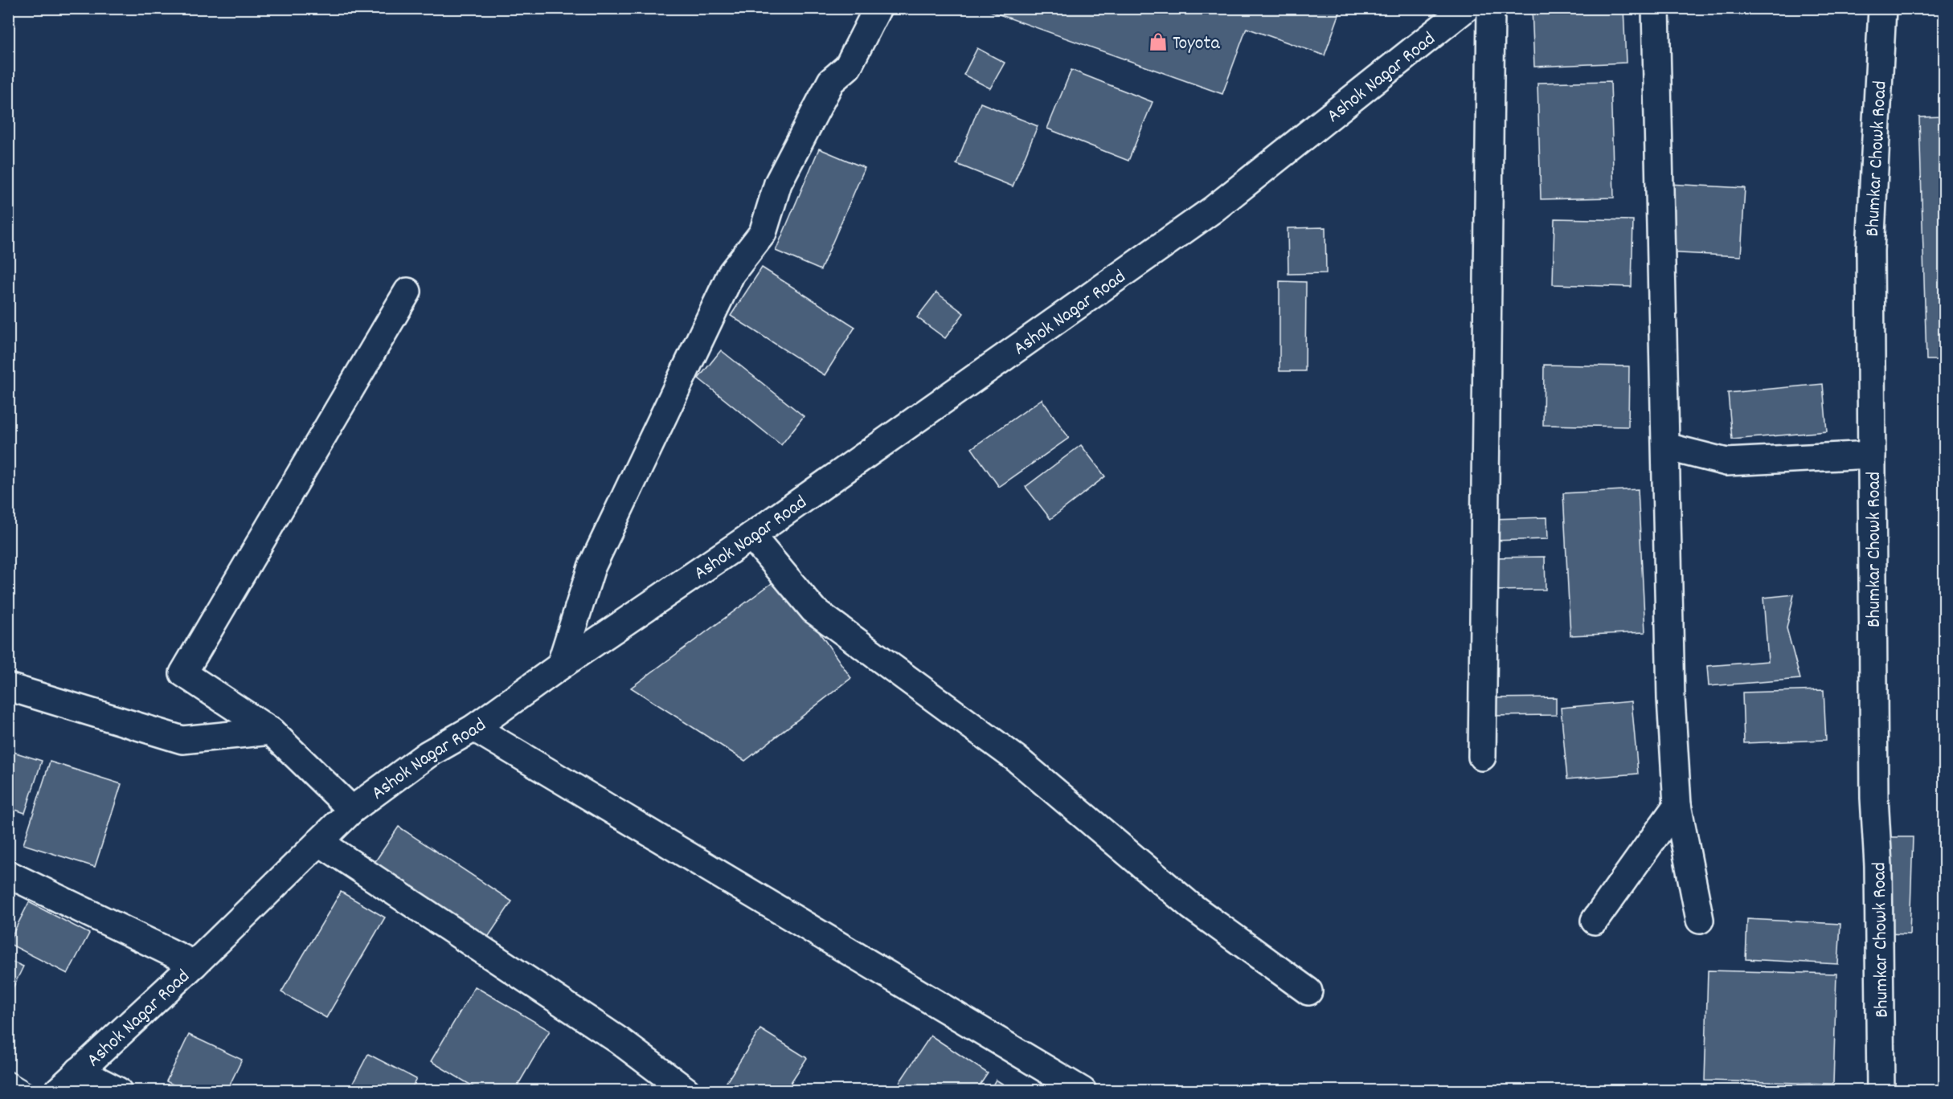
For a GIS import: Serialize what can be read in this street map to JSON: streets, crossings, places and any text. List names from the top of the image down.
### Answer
{
  "streets": {
    "street": ["Ashok Nagar Road", "Bhumkar Chowk Road"]
  },
  "places": {
    "shop": ["Toyota"]
  }
}
